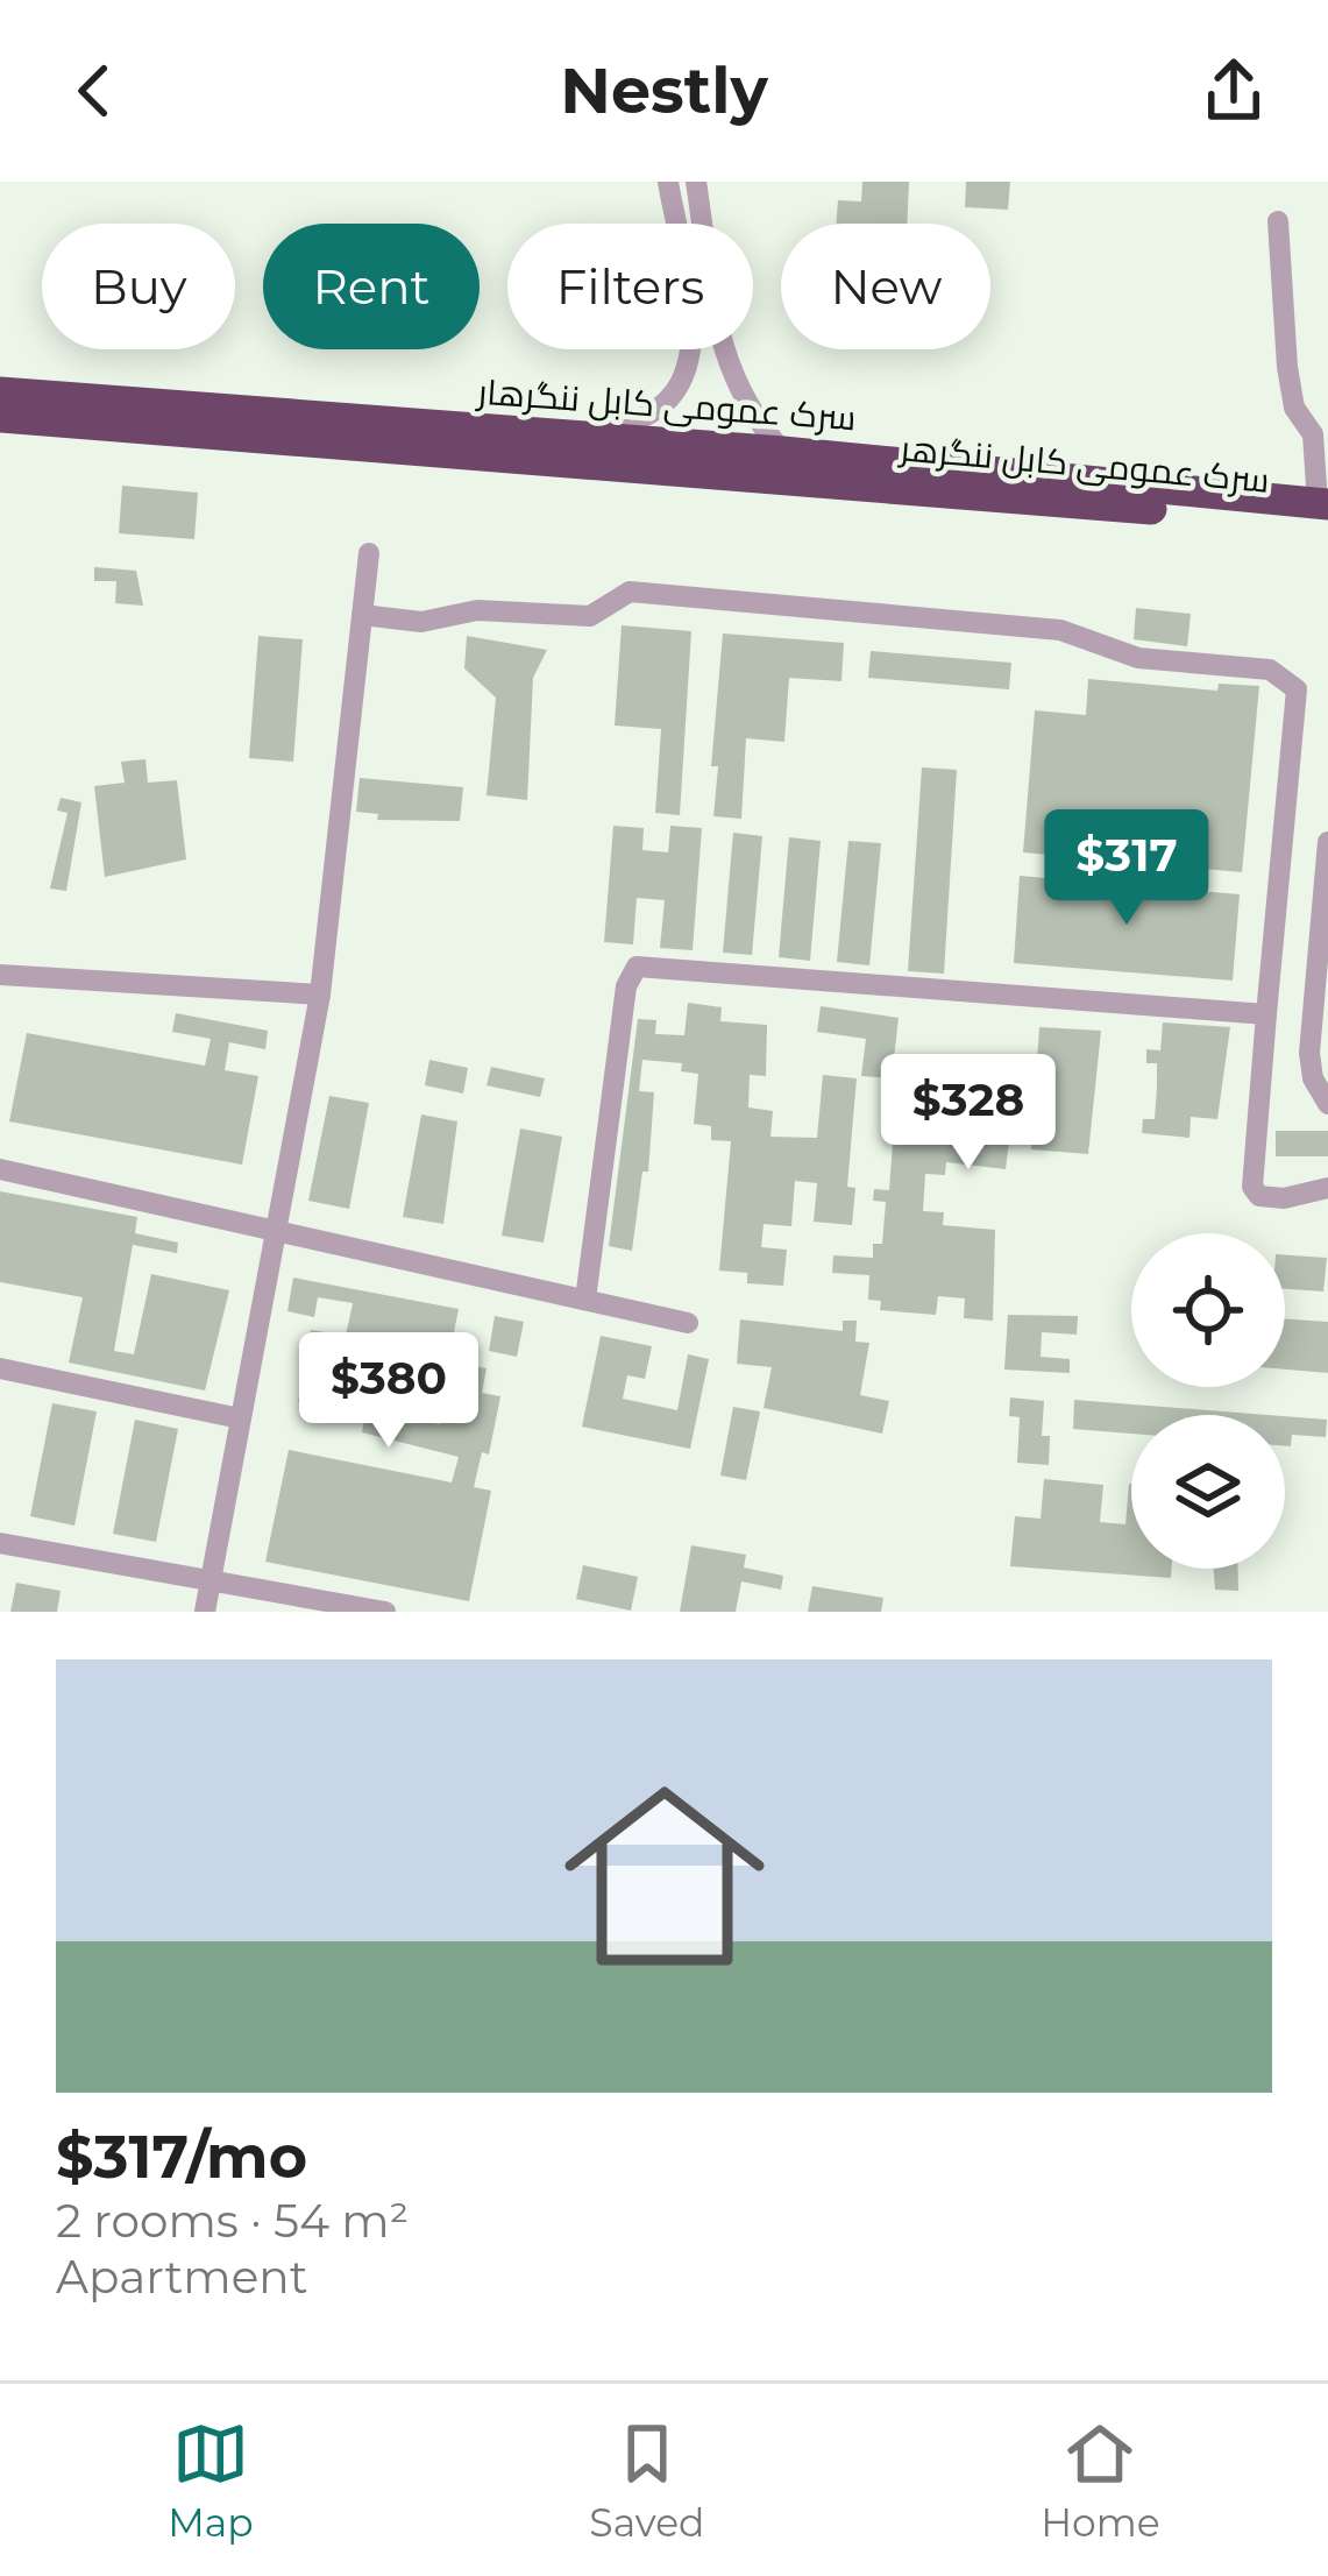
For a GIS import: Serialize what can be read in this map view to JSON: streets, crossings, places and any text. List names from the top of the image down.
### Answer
{
  "streets": {
    "highway": ["سرک عمومی کابل ننگرهار", "سرک عمومی کابل ننگرهر"]
  },
  "crossings": [
    ["سرک عمومی کابل ننگرهار", "سرک عمومی کابل ننگرهر"]
  ],
  "page": {
    "header": "Nestly",
    "chip": [
      "Buy",
      "Rent",
      "Filters",
      "New"
    ],
    "price": ["$317", "$328", "$380"],
    "list": [
      {
        "name": "$317/mo",
        "note": "2 rooms · 54 m² · Apartment"
      }
    ],
    "tabs": ["Map", "Saved", "Home"]
  }
}
